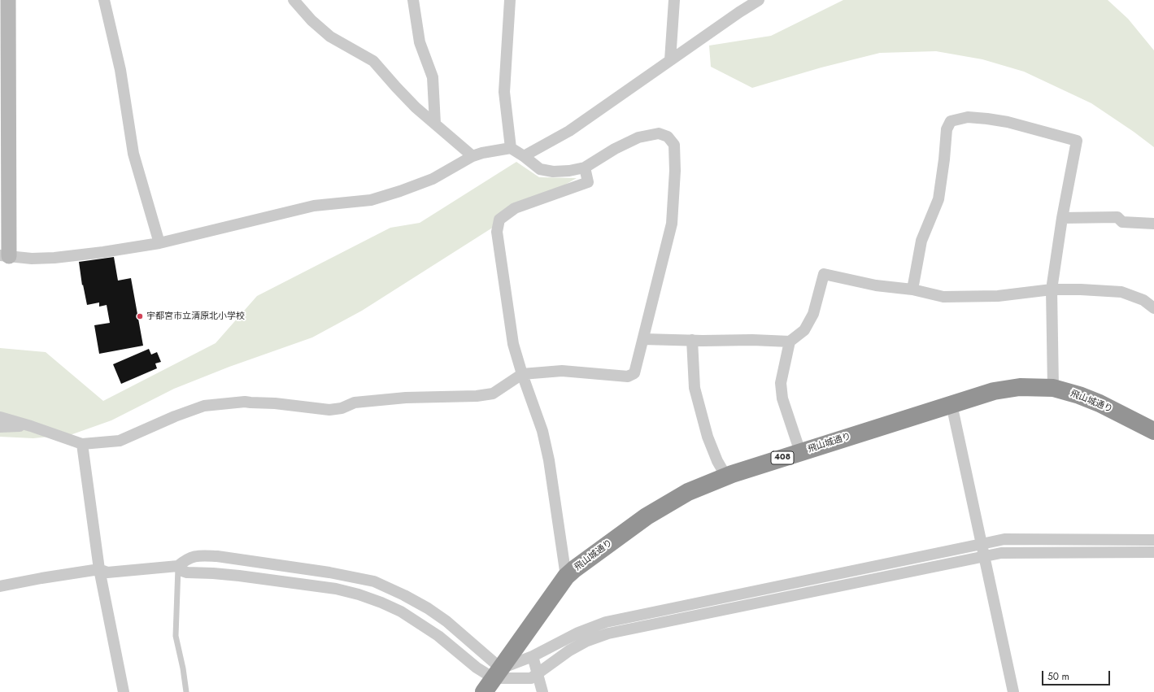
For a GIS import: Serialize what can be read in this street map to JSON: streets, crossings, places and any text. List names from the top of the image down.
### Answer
{
  "streets": {
    "highway": ["飛山城通り", "408"]
  },
  "places": ["宇都宮市立清原北小学校"],
  "scale_bar": "50 m"
}
